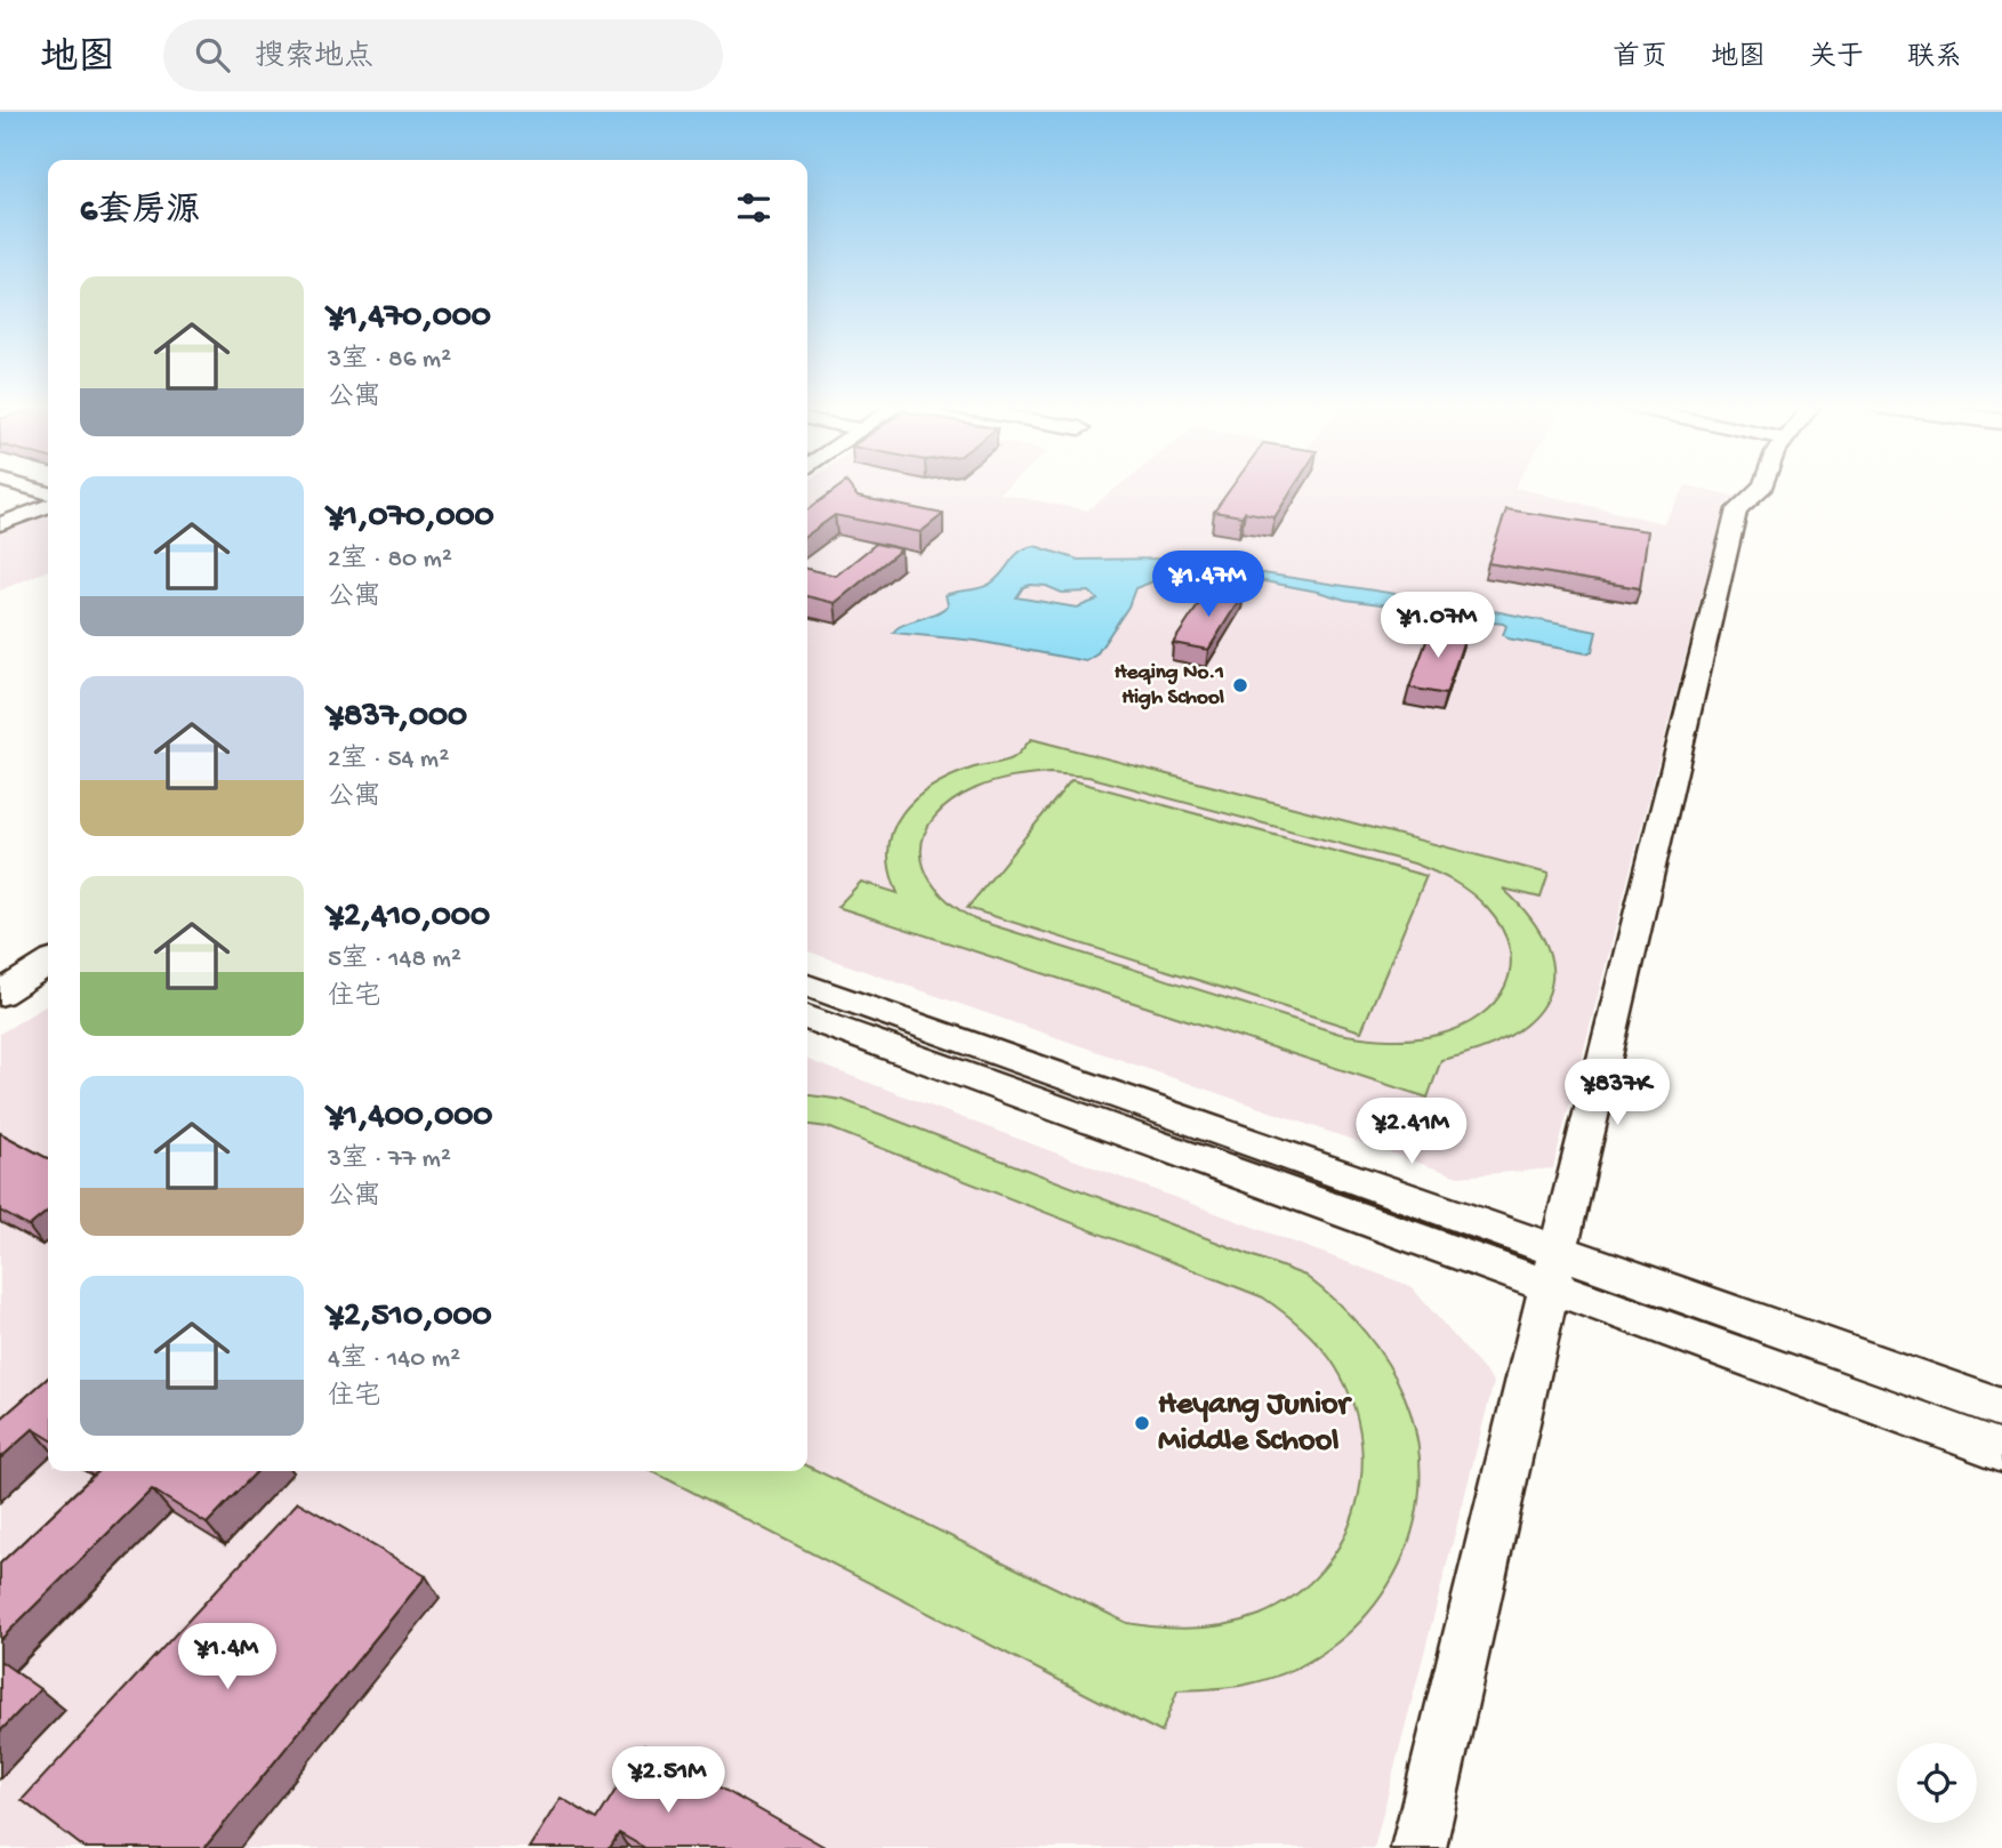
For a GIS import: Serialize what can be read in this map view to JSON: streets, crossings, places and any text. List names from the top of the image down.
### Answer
{
  "places": ["Heqing No.1 High School", "Heyang Junior Middle School"],
  "page": {
    "header": "地图",
    "search": "搜索地点",
    "nav": [
      "首页",
      "地图",
      "关于",
      "联系"
    ],
    "heading": "6套房源",
    "list": [
      {
        "name": "¥1,470,000",
        "note": "3室 · 86 m² · 公寓"
      },
      {
        "name": "¥1,070,000",
        "note": "2室 · 80 m² · 公寓"
      },
      {
        "name": "¥837,000",
        "note": "2室 · 54 m² · 公寓"
      },
      {
        "name": "¥2,410,000",
        "note": "5室 · 148 m² · 住宅"
      },
      {
        "name": "¥1,400,000",
        "note": "3室 · 77 m² · 公寓"
      },
      {
        "name": "¥2,510,000",
        "note": "4室 · 140 m² · 住宅"
      }
    ],
    "price": [
      "¥1.47M",
      "¥1.07M",
      "¥837K",
      "¥2.41M",
      "¥1.4M",
      "¥2.51M"
    ]
  }
}
